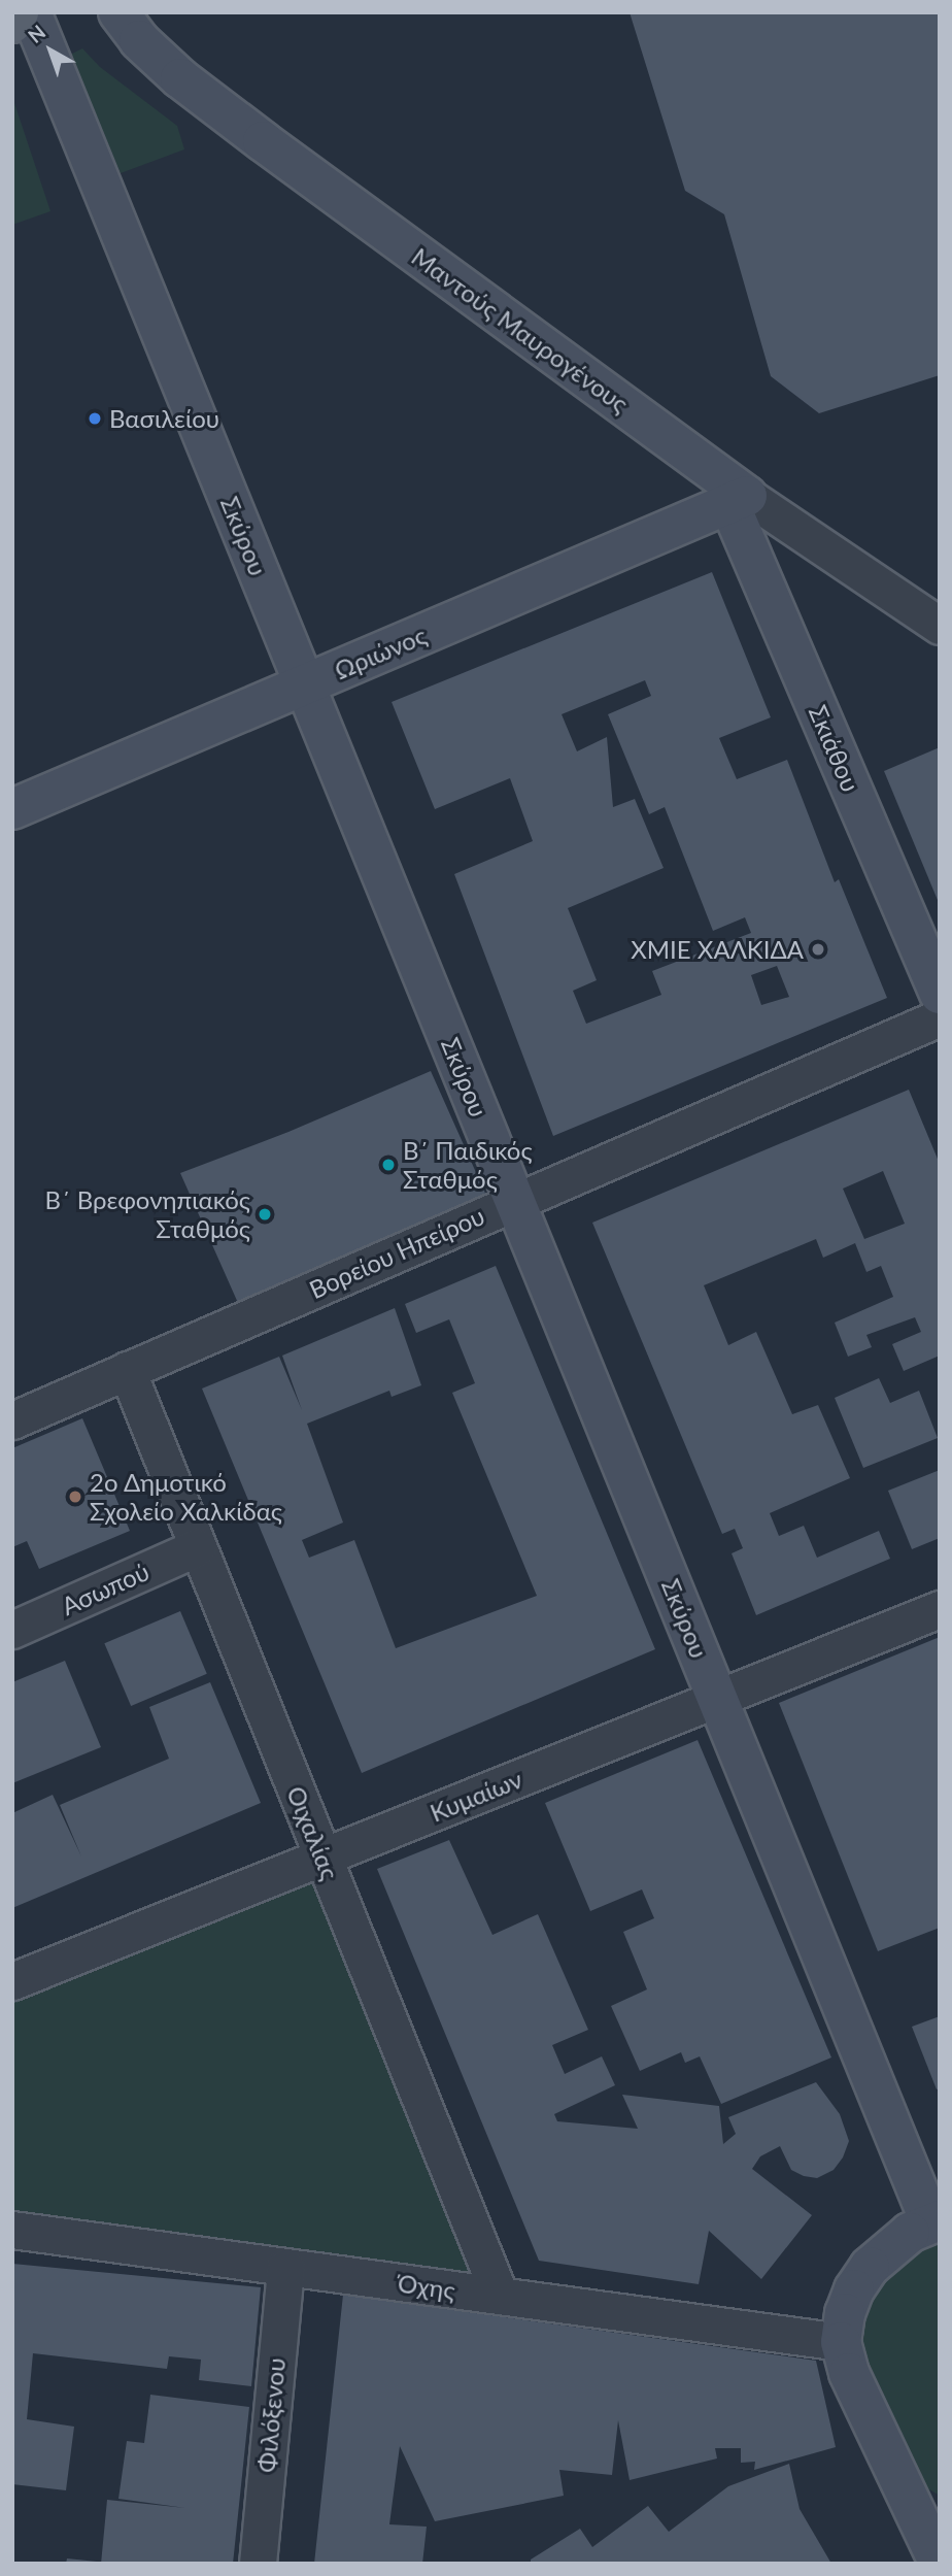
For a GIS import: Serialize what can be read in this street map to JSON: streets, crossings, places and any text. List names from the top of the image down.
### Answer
{
  "streets": {
    "street": [
      "Μαντούς Μαυρογένους",
      "Σκύρου",
      "Ωριώνος",
      "Σκιάθου",
      "Βορείου Ηπείρου",
      "Ασωπού",
      "Κυμαίων",
      "Οιχαλίας",
      "Όχης",
      "Φιλόξενου"
    ]
  },
  "crossings": [
    ["Μαντούς Μαυρογένους", "Ωριώνος"],
    ["Μαντούς Μαυρογένους", "Σκιάθου"],
    ["Σκύρου", "Ωριώνος"],
    ["Σκύρου", "Βορείου Ηπείρου"],
    ["Σκύρου", "Κυμαίων"],
    ["Ωριώνος", "Σκιάθου"],
    ["Βορείου Ηπείρου", "Οιχαλίας"],
    ["Ασωπού", "Οιχαλίας"],
    ["Κυμαίων", "Οιχαλίας"],
    ["Οιχαλίας", "Όχης"],
    ["Όχης", "Φιλόξενου"]
  ],
  "places": [
    "Βασιλείου",
    "ΧΜΙΕ ΧΑΛΚΙΔΑ",
    "Β΄ Παιδικός Σταθμός",
    "Β΄ Βρεφονηπιακός Σταθμός",
    "2ο Δημοτικό Σχολείο Χαλκίδας"
  ],
  "north": "top left"
}
